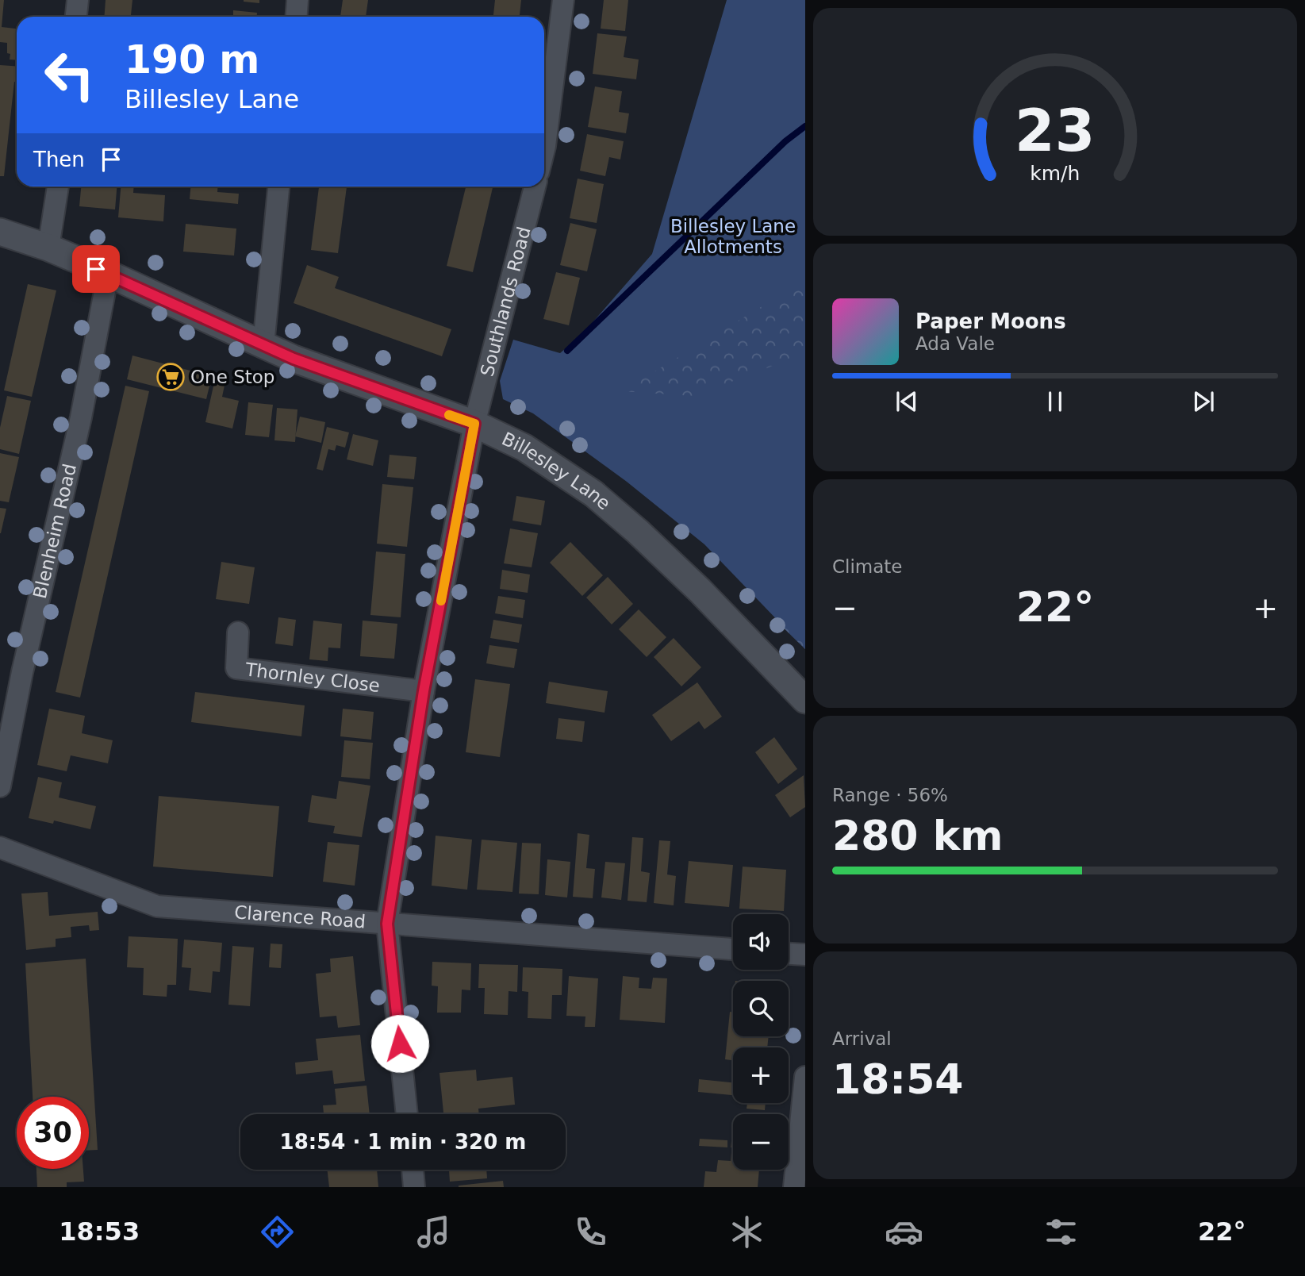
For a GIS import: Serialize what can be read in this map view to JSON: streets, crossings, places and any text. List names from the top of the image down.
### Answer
{
  "streets": {
    "street": [
      "Southlands Road",
      "Billesley Lane",
      "Blenheim Road",
      "Thornley Close",
      "Clarence Road"
    ]
  },
  "crossings": [
    ["Southlands Road", "Billesley Lane"],
    ["Southlands Road", "Thornley Close"],
    ["Southlands Road", "Clarence Road"],
    ["Billesley Lane", "Blenheim Road"]
  ],
  "parks": ["Billesley Lane Allotments"],
  "places": {
    "supermarket": ["One Stop"]
  },
  "page": {
    "turn": ["190 m", "Billesley Lane"],
    "then": "Then",
    "song": ["Paper Moons", "Ada Vale"],
    "tile": [
      "Climate",
      ["Range · 56%", "280 km"],
      ["Arrival", "18:54"]
    ],
    "heat": ["−", "22°", "+"],
    "map_buttons": ["+", "−"],
    "limit": "30",
    "trip": "18:54 · 1 min · 320 m",
    "tabs": ["18:53", "22°"],
    "gauge": ["23", "km/h"]
  }
}
